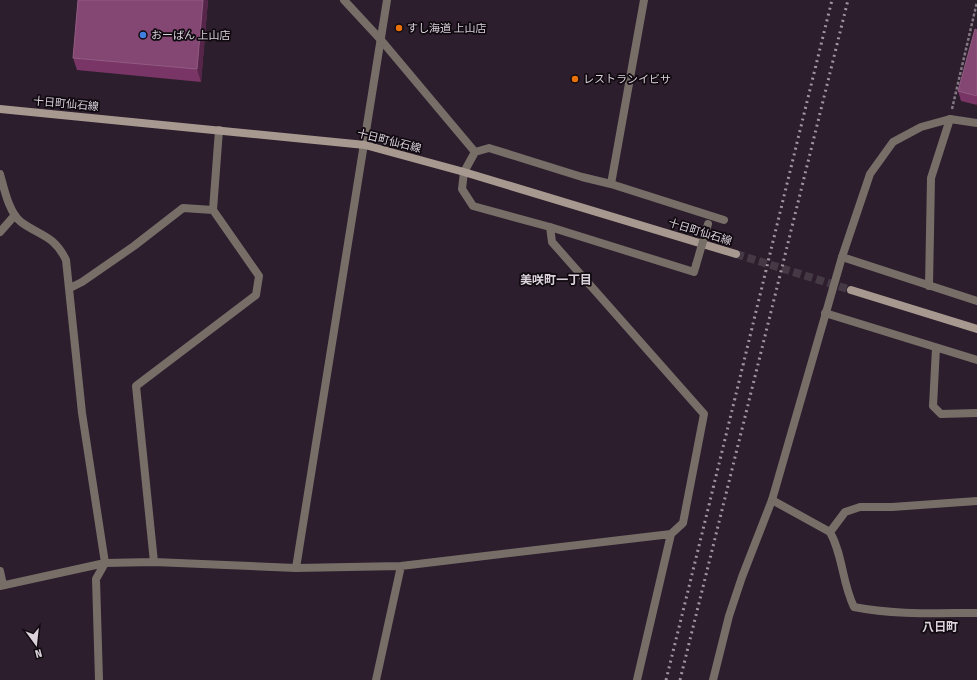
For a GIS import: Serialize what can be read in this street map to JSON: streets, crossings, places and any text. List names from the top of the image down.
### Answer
{
  "streets": {
    "main road": ["十日町仙石線"]
  },
  "districts": ["美咲町一丁目", "八日町"],
  "places": ["すし海道 上山店", "おーばん 上山店", "レストランイビサ"],
  "north": "bottom"
}
